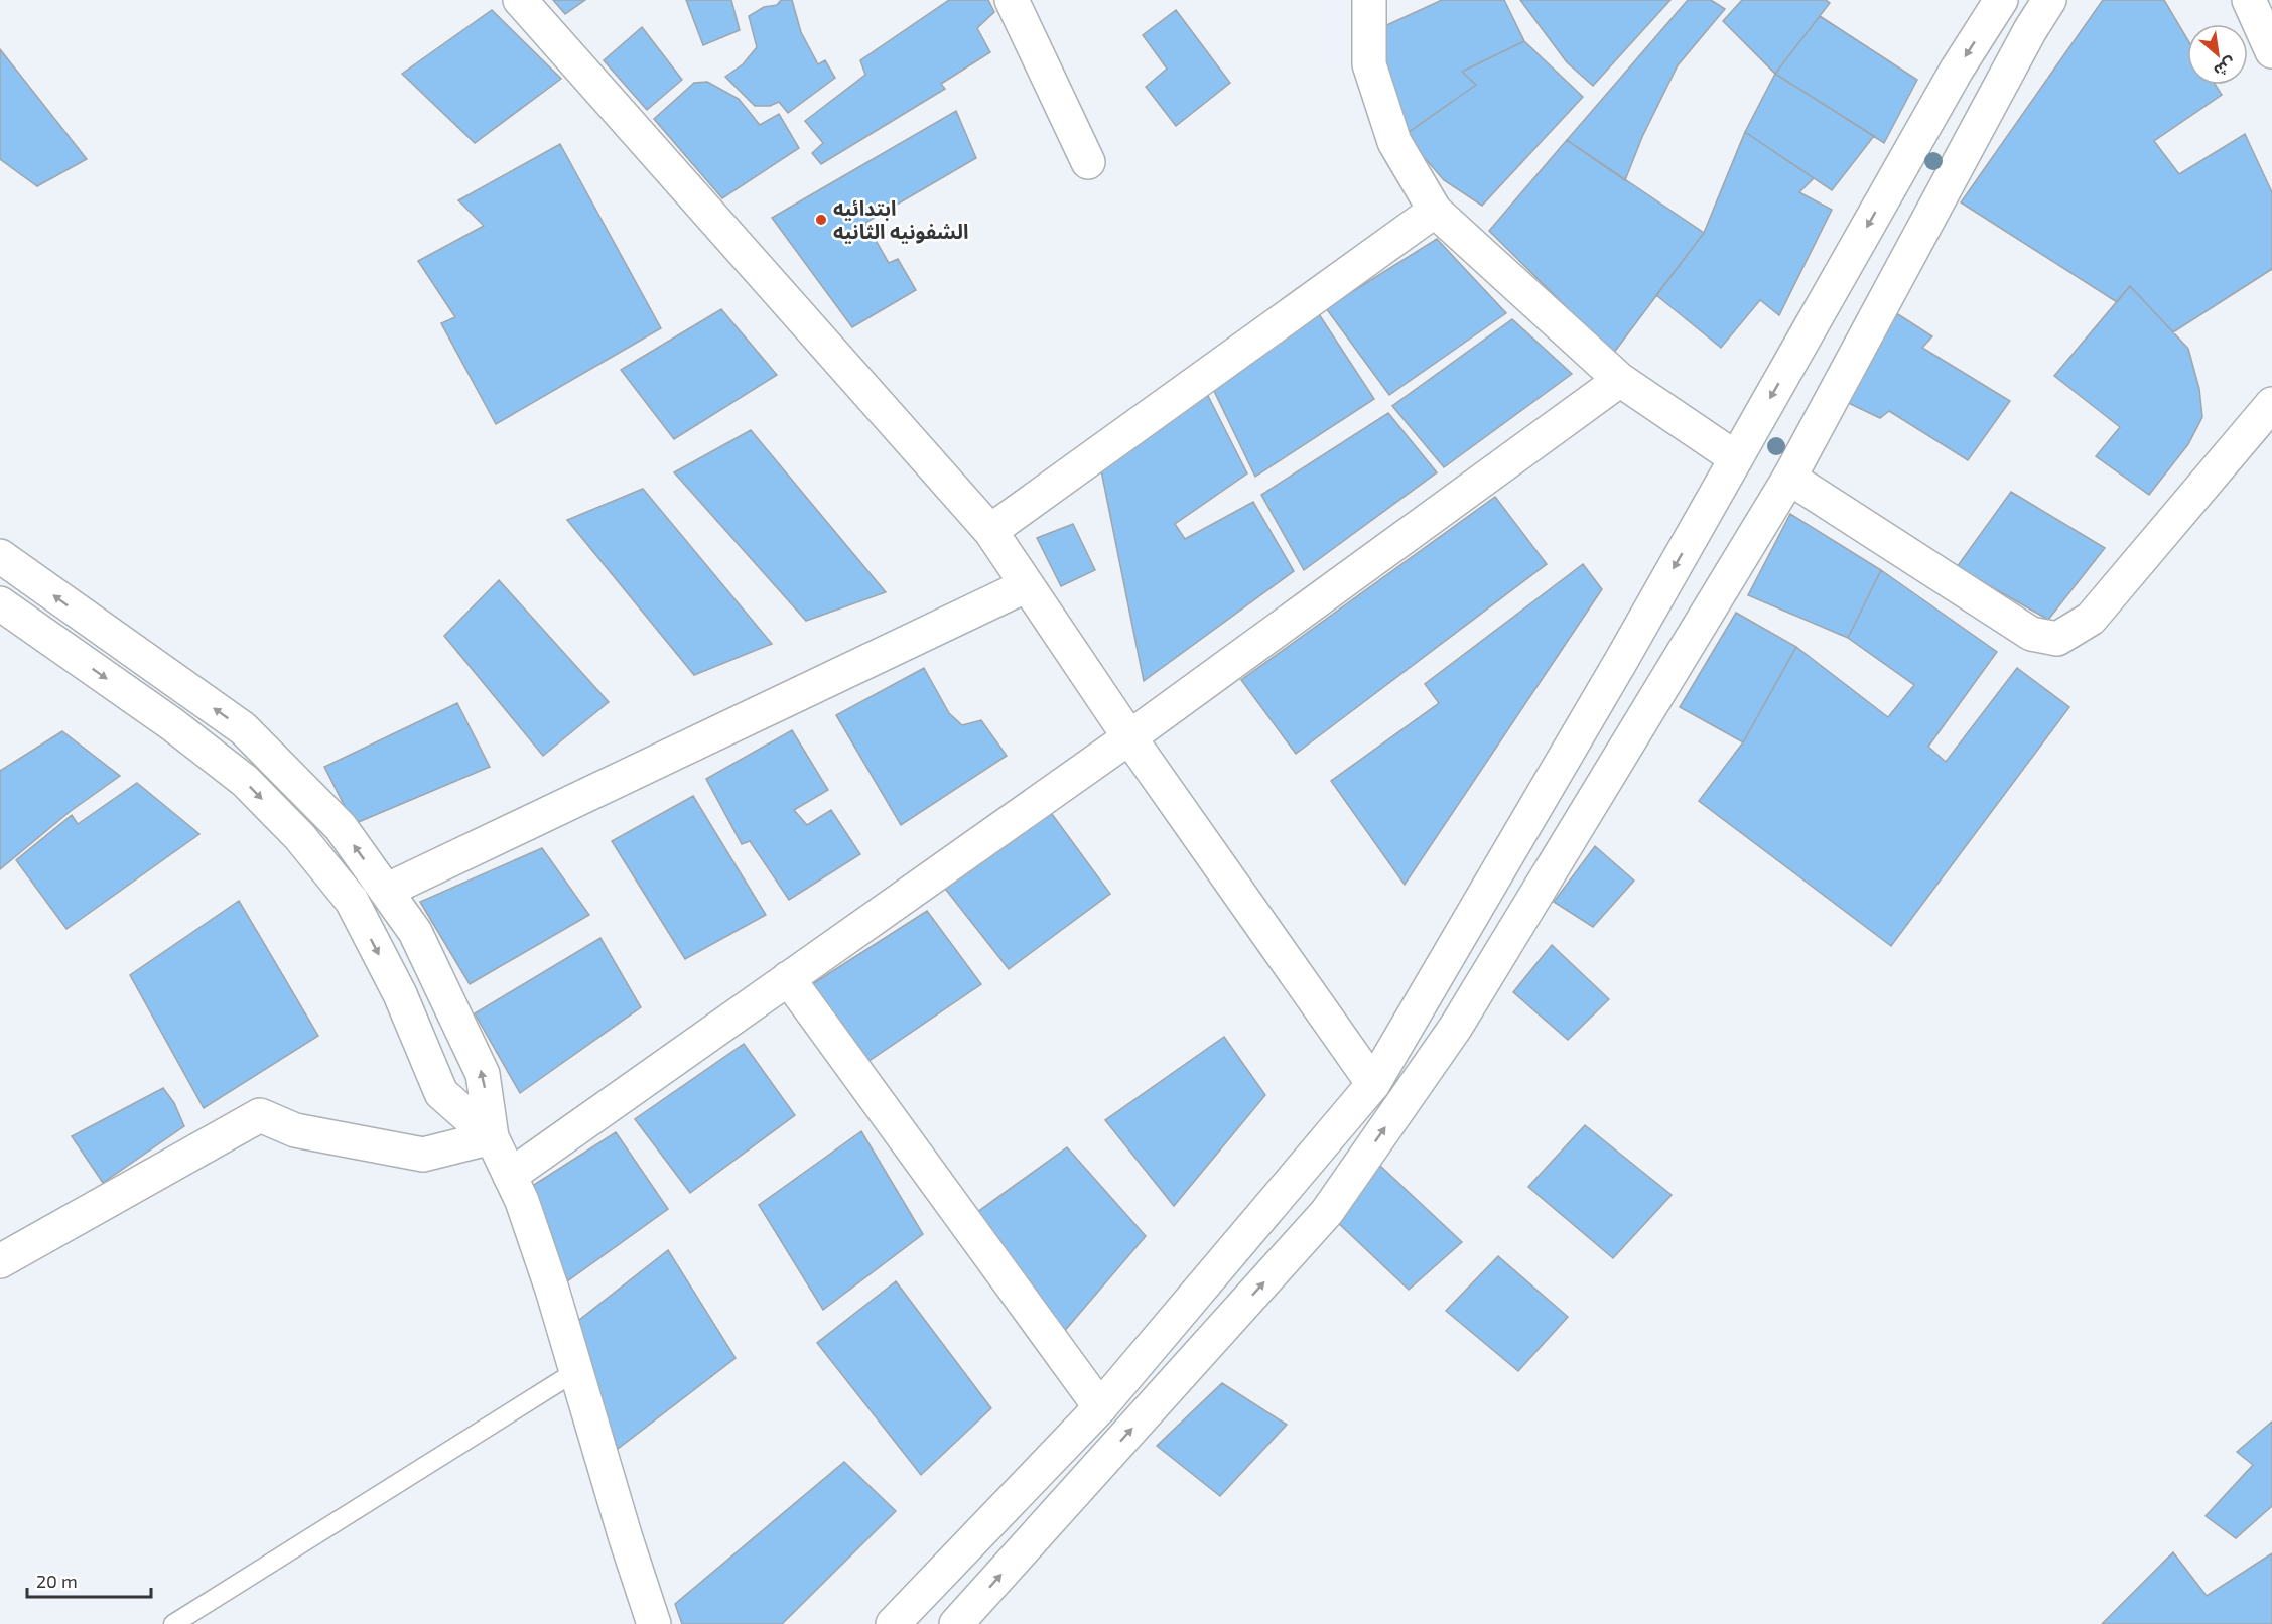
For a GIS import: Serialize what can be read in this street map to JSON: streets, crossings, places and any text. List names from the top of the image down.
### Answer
{
  "places": ["ابتدائيه الشفونيه الثانيه"],
  "scale_bar": "20 m",
  "north": "bottom right"
}
